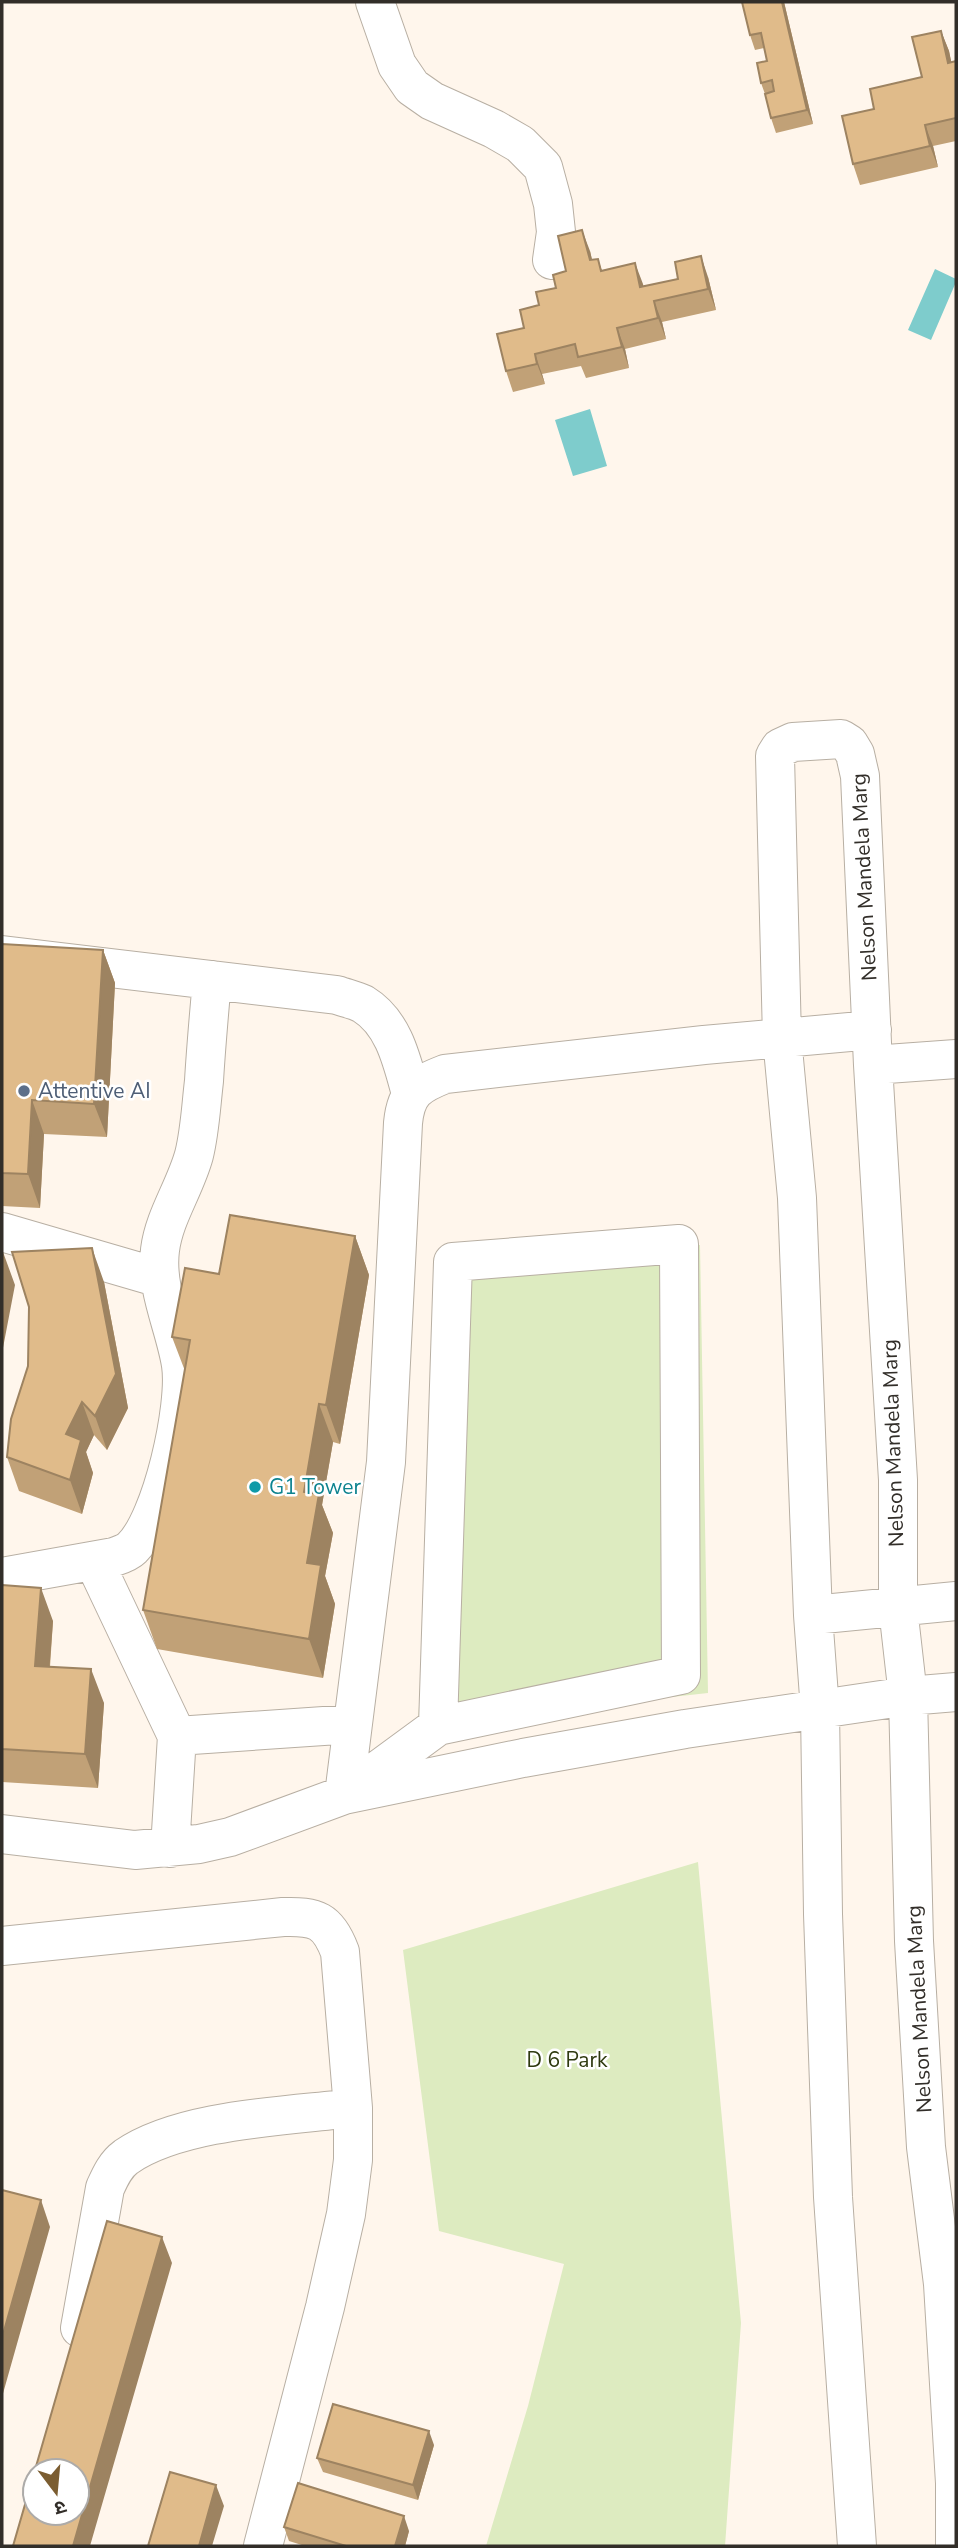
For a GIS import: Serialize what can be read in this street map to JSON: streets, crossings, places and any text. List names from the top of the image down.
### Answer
{
  "streets": {
    "street": ["Nelson Mandela Marg"]
  },
  "parks": ["D 6 Park"],
  "places": ["Attentive AI", "G1 Tower"],
  "north": "bottom"
}
